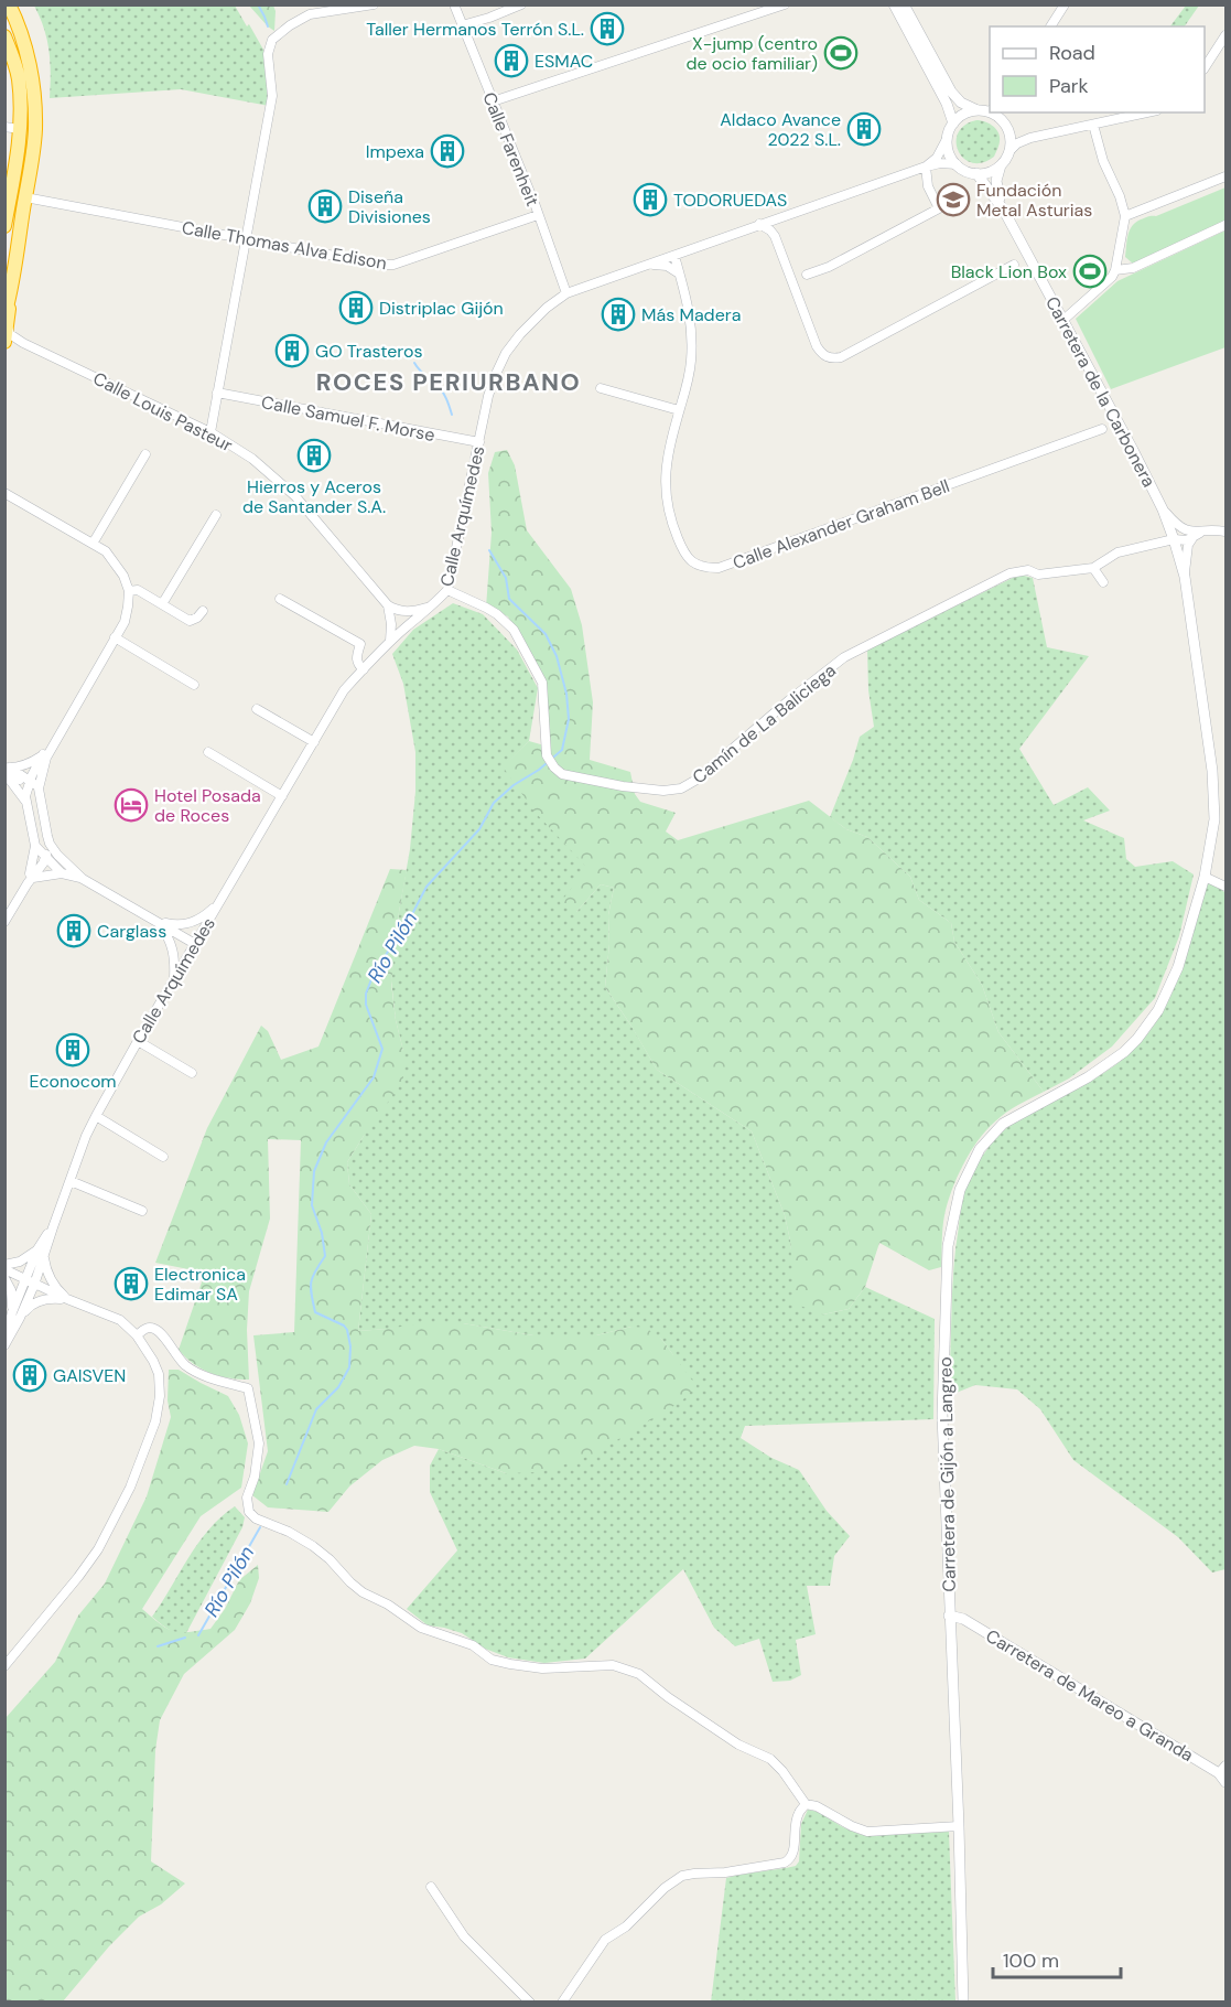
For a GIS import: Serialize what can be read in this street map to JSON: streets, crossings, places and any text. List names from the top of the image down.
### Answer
{
  "streets": {
    "street": [
      "Calle Farenheit",
      "Calle Thomas Alva Edison",
      "Carretera de la Carbonera",
      "Calle Louis Pasteur",
      "Calle Samuel F. Morse",
      "Calle Arquímedes",
      "Calle Alexander Graham Bell",
      "Camín de La Baliciega",
      "Carretera de Gijón a Langreo",
      "Carretera de Mareo a Granda"
    ]
  },
  "crossings": [
    ["Calle Farenheit", "Calle Thomas Alva Edison"],
    ["Calle Farenheit", "Calle Arquímedes"],
    ["Carretera de la Carbonera", "Camín de La Baliciega"],
    ["Carretera de la Carbonera", "Carretera de Gijón a Langreo"],
    ["Calle Samuel F. Morse", "Calle Arquímedes"],
    ["Calle Arquímedes", "Calle Alexander Graham Bell"],
    ["Calle Arquímedes", "Camín de La Baliciega"],
    ["Camín de La Baliciega", "Carretera de Gijón a Langreo"],
    ["Carretera de Gijón a Langreo", "Carretera de Mareo a Granda"]
  ],
  "districts": ["ROCES PERIURBANO"],
  "water": ["Río Pilón"],
  "places": {
    "building": [
      "Taller Hermanos Terrón S.L.",
      "ESMAC",
      "Aldaco Avance 2022 S.L.",
      "Impexa",
      "TODORUEDAS",
      "Diseña Divisiones",
      "Distriplac Gijón",
      "Más Madera",
      "GO Trasteros",
      "Hierros y Aceros de Santander S.A.",
      "Carglass",
      "Econocom",
      "Electronica Edimar SA",
      "GAISVEN"
    ],
    "sports": ["X-jump (centro de ocio familiar)", "Black Lion Box"],
    "school or university": ["Fundación Metal Asturias"],
    "hotel": ["Hotel Posada de Roces"]
  },
  "legend": ["Road", "Park"],
  "scale_bar": "100 m"
}
